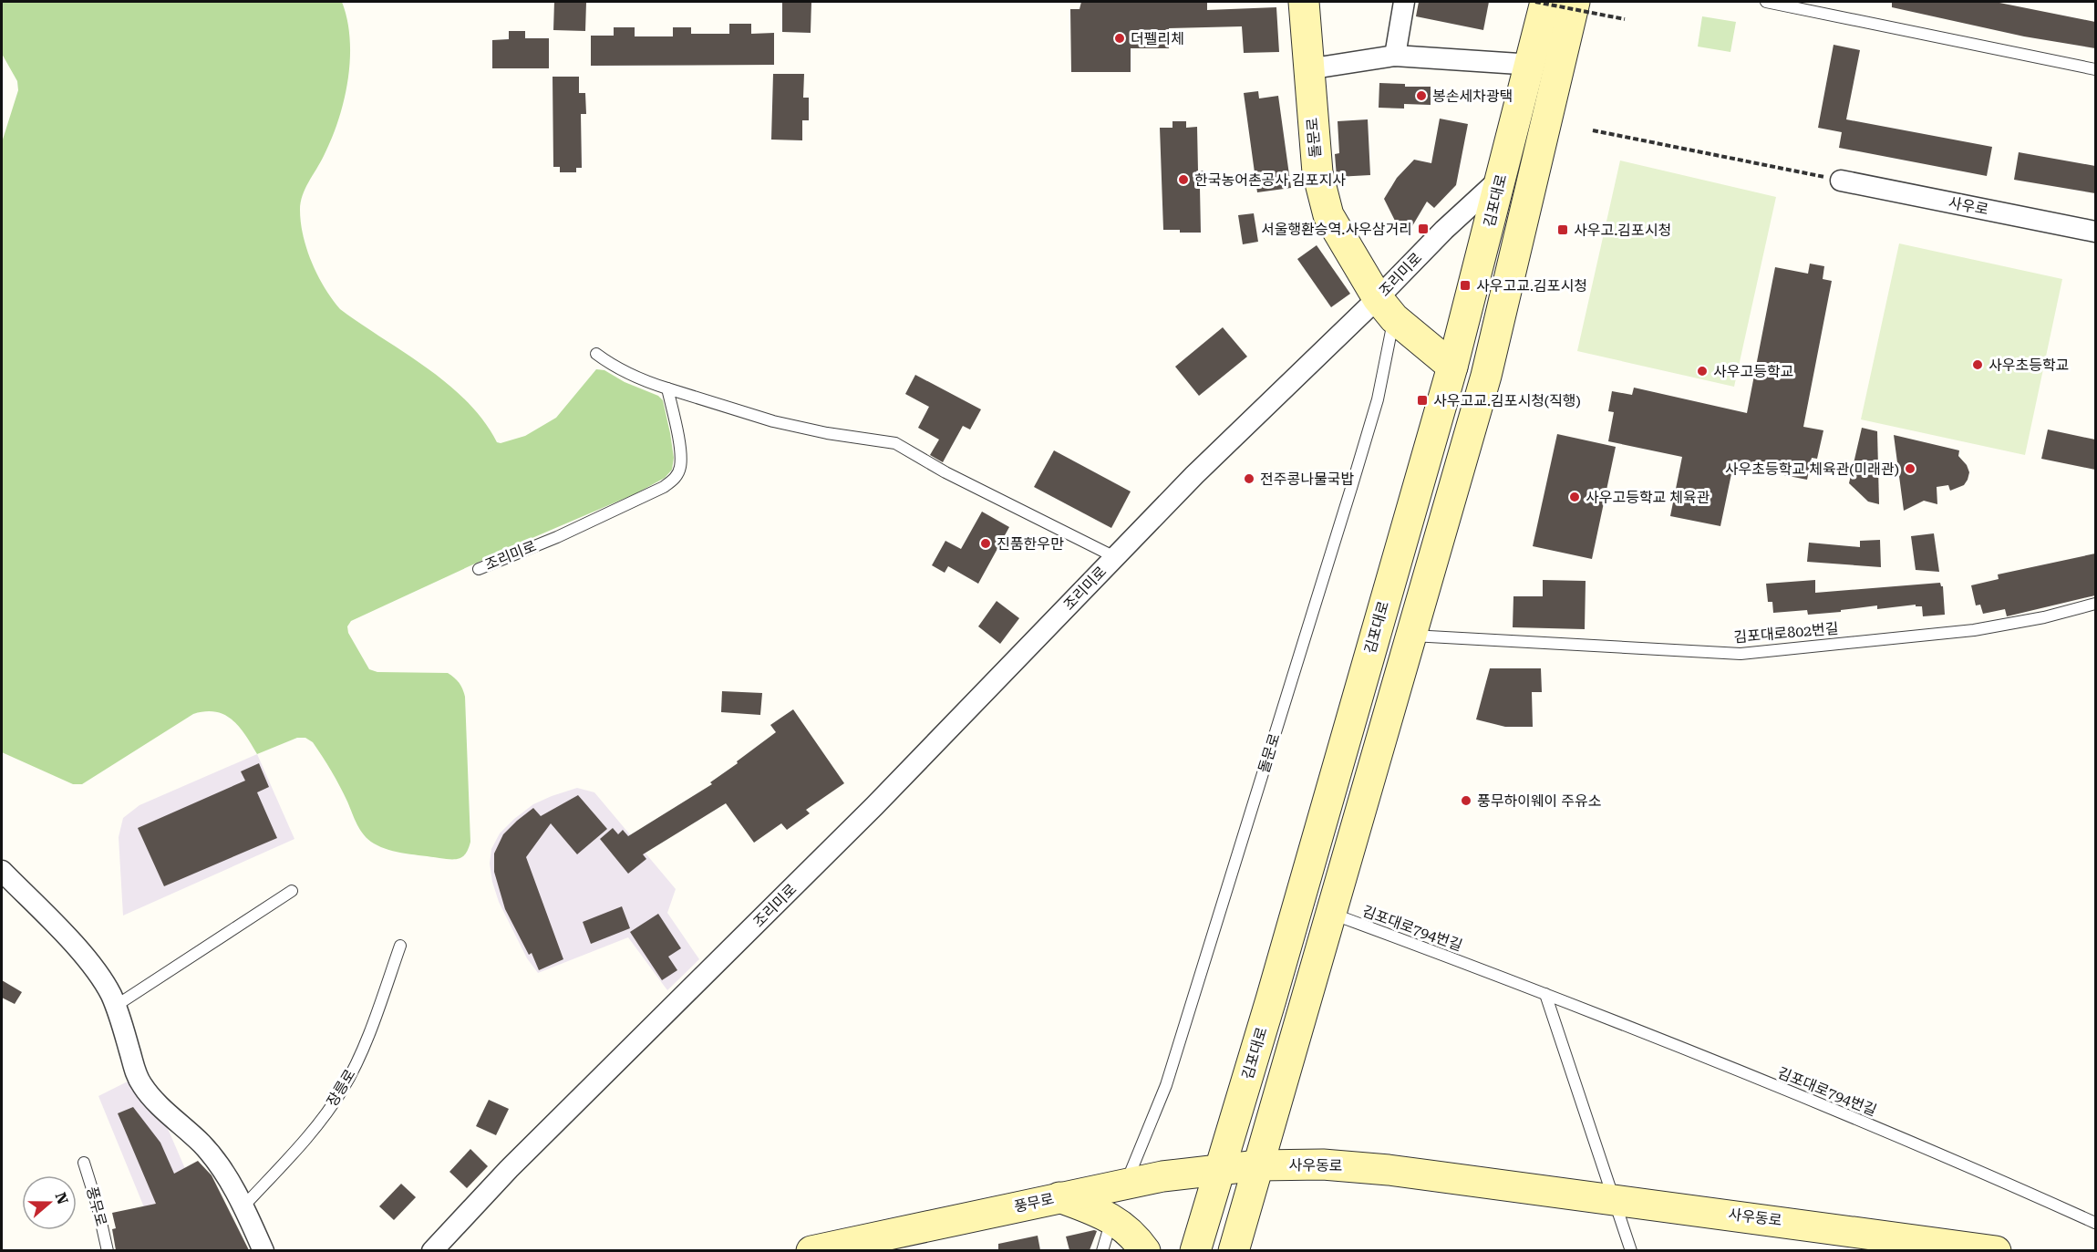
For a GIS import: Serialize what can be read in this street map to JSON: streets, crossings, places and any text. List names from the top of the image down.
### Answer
{
  "streets": {
    "main road": [
      "돌문로",
      "김포대로",
      "사우동로",
      "풍무로"
    ],
    "street": ["사우로", "조리미로"],
    "lane": ["김포대로802번길", "김포대로794번길", "장릉로"]
  },
  "crossings": [
    ["돌문로", "김포대로"],
    ["돌문로", "조리미로"],
    ["돌문로", "풍무로"],
    ["김포대로", "조리미로"],
    ["김포대로", "풍무로"],
    ["사우동로", "풍무로"]
  ],
  "places": {
    "other": [
      "더펠리체",
      "봉손세차광택",
      "한국농어촌공사 김포지사",
      "사우초등학교",
      "사우고등학교",
      "사우초등학교 체육관(미래관)",
      "전주콩나물국밥",
      "사우고등학교 체육관",
      "진품한우만",
      "풍무하이웨이 주유소"
    ],
    "transit": [
      "서울행환승역.사우삼거리",
      "사우고.김포시청",
      "사우고교.김포시청",
      "사우고교.김포시청(직행)"
    ]
  },
  "north": "right"
}
